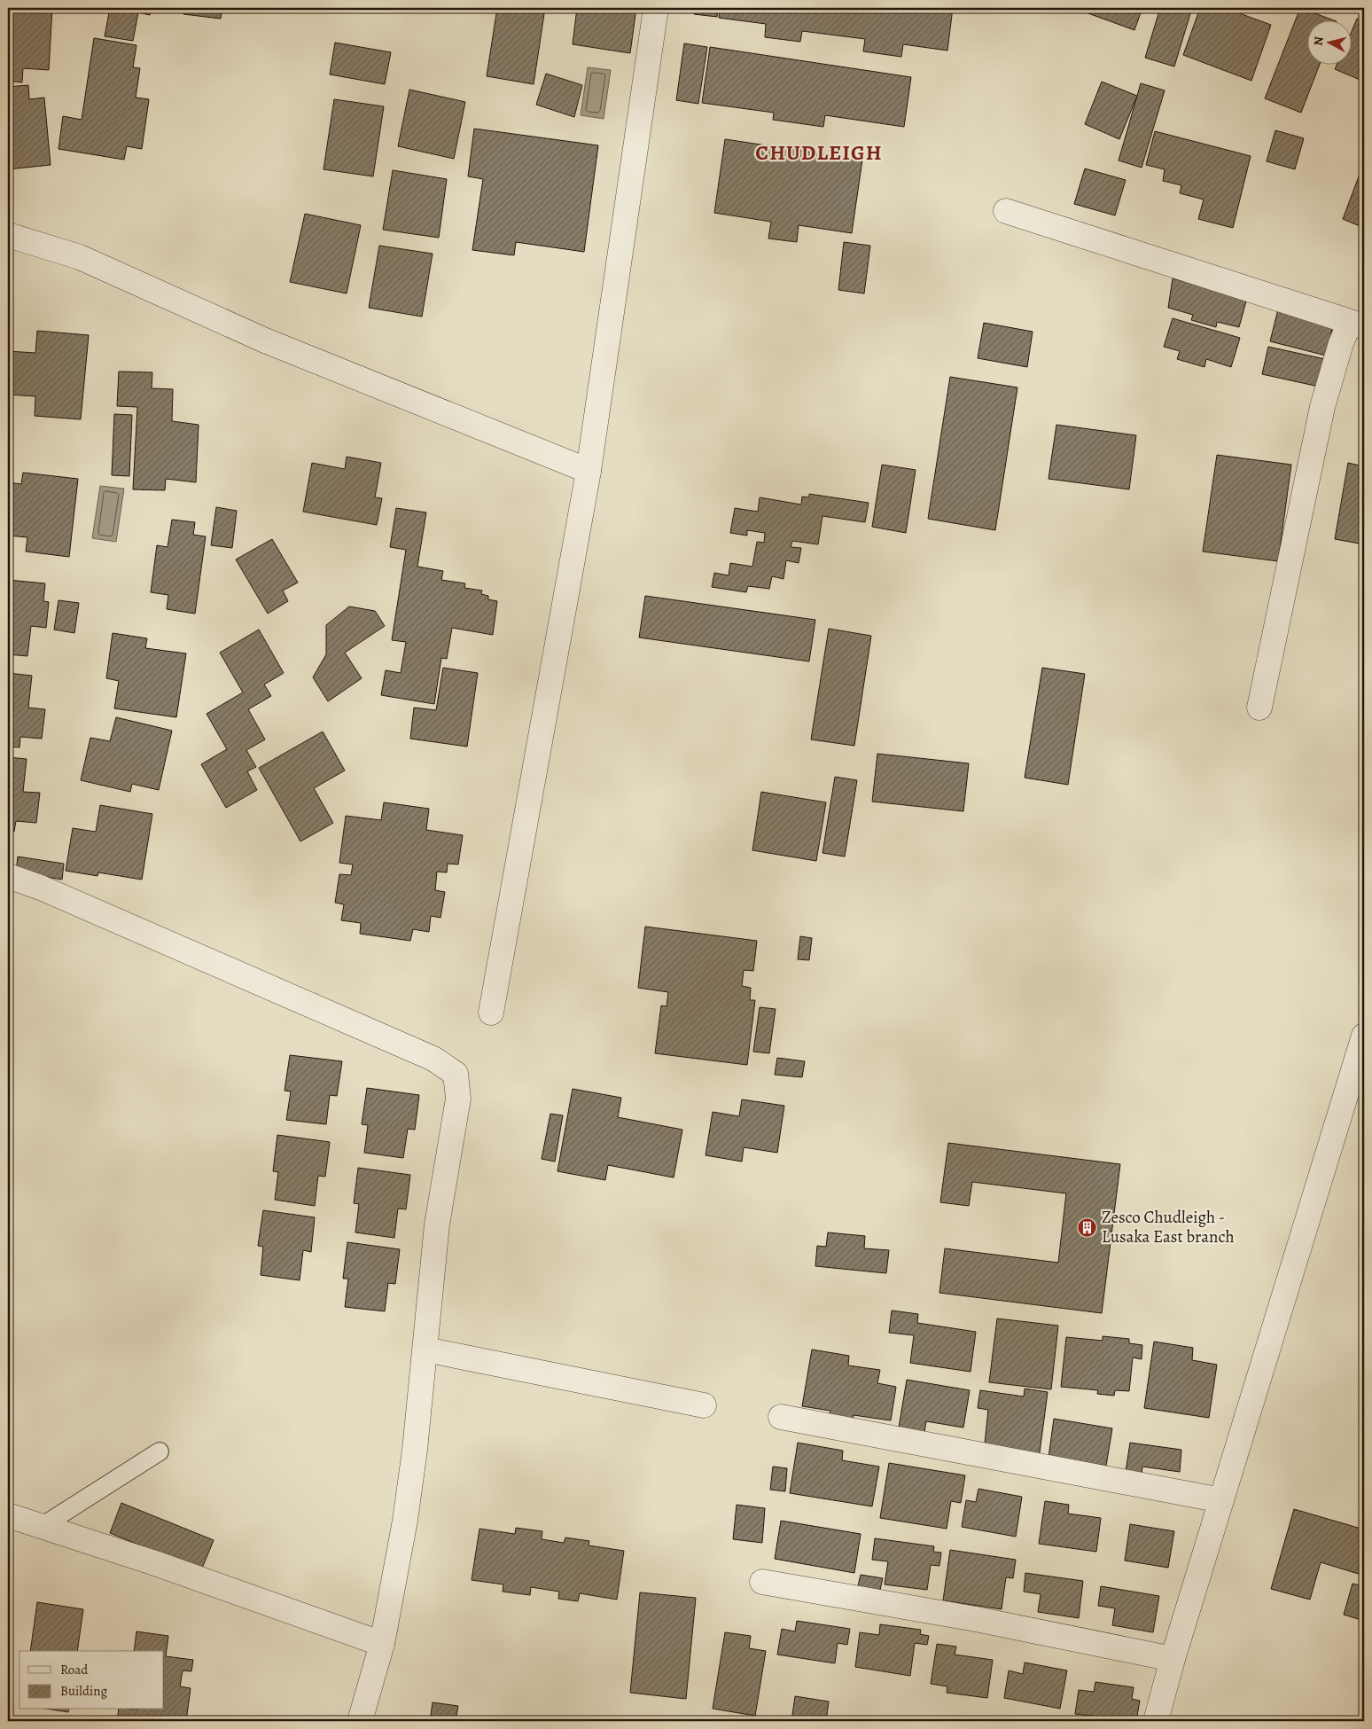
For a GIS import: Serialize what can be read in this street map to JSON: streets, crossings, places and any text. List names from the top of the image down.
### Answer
{
  "districts": ["CHUDLEIGH"],
  "places": {
    "building": ["Zesco Chudleigh - Lusaka East branch"]
  },
  "legend": ["Road", "Building"],
  "north": "left"
}
